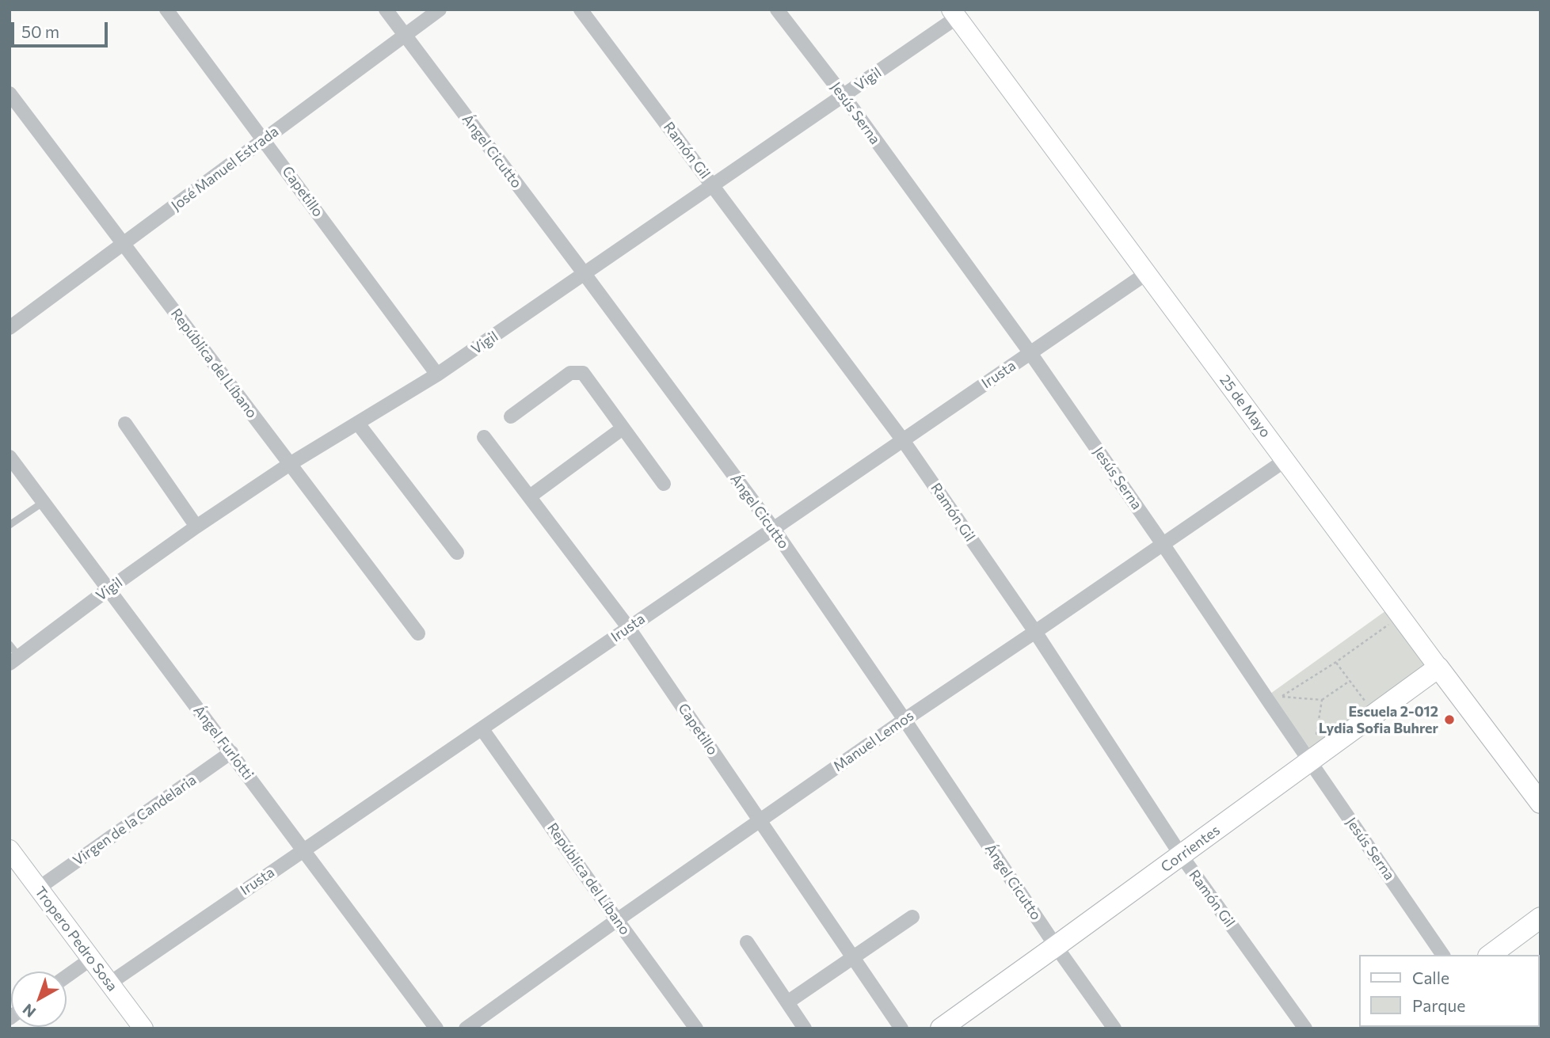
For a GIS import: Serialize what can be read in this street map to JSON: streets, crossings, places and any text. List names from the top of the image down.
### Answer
{
  "streets": {
    "main road": ["25 de Mayo", "Corrientes"],
    "street": [
      "Vigil",
      "Jesús Serna",
      "Ramón Gil",
      "Ángel Cicutto",
      "José Manuel Estrada",
      "Capetillo",
      "República del Líbano",
      "Irusta",
      "Manuel Lemos",
      "Ángel Furlotti",
      "Virgen de la Candelaria",
      "Tropero Pedro Sosa"
    ]
  },
  "crossings": [
    ["Vigil", "Jesús Serna"],
    ["Vigil", "Ramón Gil"],
    ["Vigil", "Ángel Cicutto"],
    ["Vigil", "Capetillo"],
    ["Vigil", "República del Líbano"],
    ["Vigil", "25 de Mayo"],
    ["Vigil", "Ángel Furlotti"],
    ["Jesús Serna", "Irusta"],
    ["Jesús Serna", "Manuel Lemos"],
    ["Jesús Serna", "Corrientes"],
    ["Ramón Gil", "Irusta"],
    ["Ramón Gil", "Manuel Lemos"],
    ["Ramón Gil", "Corrientes"],
    ["Ángel Cicutto", "José Manuel Estrada"],
    ["Ángel Cicutto", "Irusta"],
    ["Ángel Cicutto", "Manuel Lemos"],
    ["Ángel Cicutto", "Corrientes"],
    ["José Manuel Estrada", "Capetillo"],
    ["José Manuel Estrada", "República del Líbano"],
    ["Capetillo", "Irusta"],
    ["Capetillo", "Manuel Lemos"],
    ["República del Líbano", "Irusta"],
    ["República del Líbano", "Manuel Lemos"],
    ["Irusta", "25 de Mayo"],
    ["Irusta", "Ángel Furlotti"],
    ["Irusta", "Tropero Pedro Sosa"],
    ["25 de Mayo", "Manuel Lemos"],
    ["25 de Mayo", "Corrientes"],
    ["Ángel Furlotti", "Virgen de la Candelaria"],
    ["Virgen de la Candelaria", "Tropero Pedro Sosa"]
  ],
  "places": ["Escuela 2-012 Lydia Sofia Buhrer"],
  "legend": ["Calle", "Parque"],
  "scale_bar": "50 m",
  "north": "bottom left"
}
